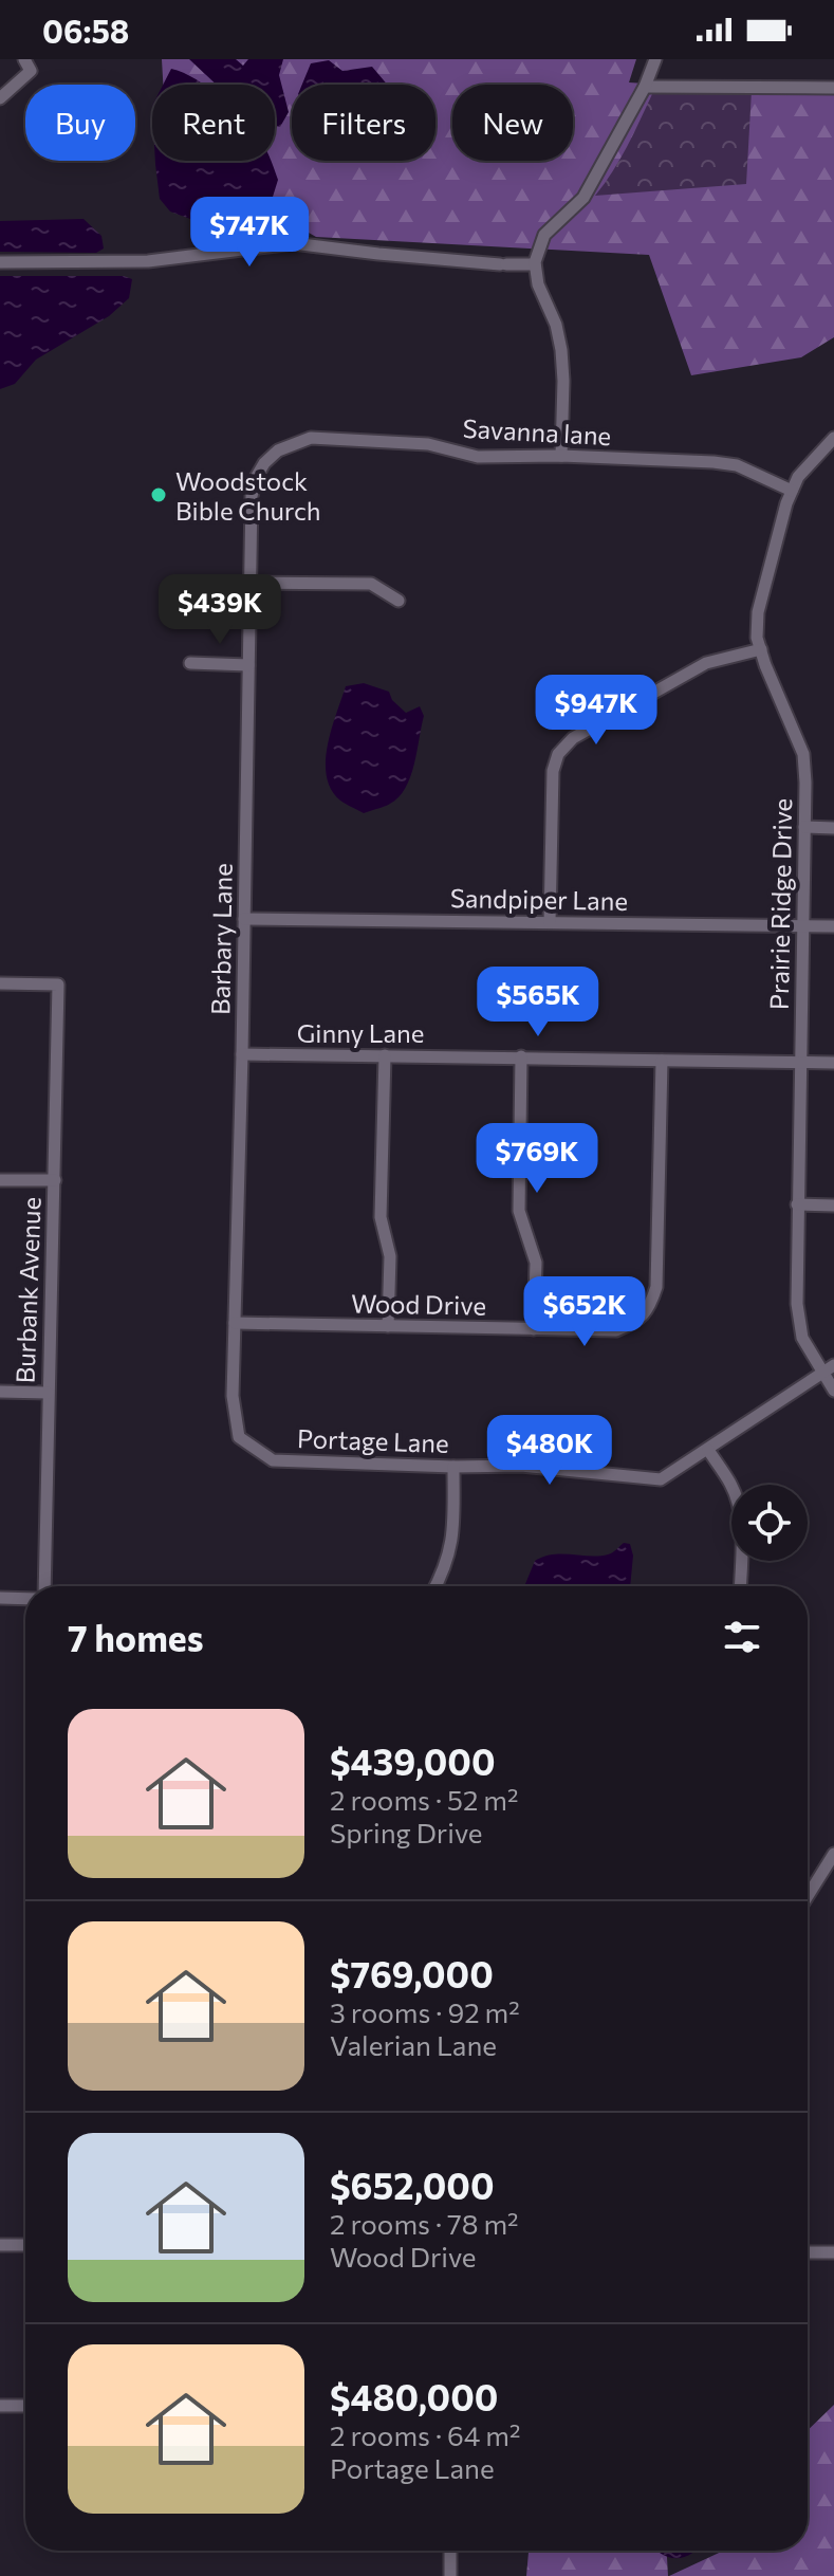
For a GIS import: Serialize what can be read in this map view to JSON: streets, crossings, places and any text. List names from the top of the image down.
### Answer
{
  "streets": {
    "street": [
      "Savanna lane",
      "Sandpiper Lane",
      "Prairie Ridge Drive",
      "Barbary Lane",
      "Ginny Lane",
      "Burbank Avenue",
      "Wood Drive",
      "Portage Lane"
    ]
  },
  "crossings": [
    ["Savanna lane", "Prairie Ridge Drive"],
    ["Savanna lane", "Barbary Lane"],
    ["Sandpiper Lane", "Prairie Ridge Drive"],
    ["Sandpiper Lane", "Barbary Lane"],
    ["Prairie Ridge Drive", "Ginny Lane"],
    ["Prairie Ridge Drive", "Portage Lane"],
    ["Barbary Lane", "Ginny Lane"],
    ["Barbary Lane", "Wood Drive"],
    ["Barbary Lane", "Portage Lane"],
    ["Ginny Lane", "Wood Drive"]
  ],
  "places": ["Woodstock Bible Church"],
  "page": {
    "status": "06:58",
    "chip": [
      "Buy",
      "Rent",
      "Filters",
      "New"
    ],
    "price": [
      "$747K",
      "$439K",
      "$947K",
      "$565K",
      "$769K",
      "$652K",
      "$480K"
    ],
    "heading": "7 homes",
    "list": [
      {
        "name": "$439,000",
        "note": "2 rooms · 52 m² · Spring Drive"
      },
      {
        "name": "$769,000",
        "note": "3 rooms · 92 m² · Valerian Lane"
      },
      {
        "name": "$652,000",
        "note": "2 rooms · 78 m² · Wood Drive"
      },
      {
        "name": "$480,000",
        "note": "2 rooms · 64 m² · Portage Lane"
      }
    ]
  }
}
